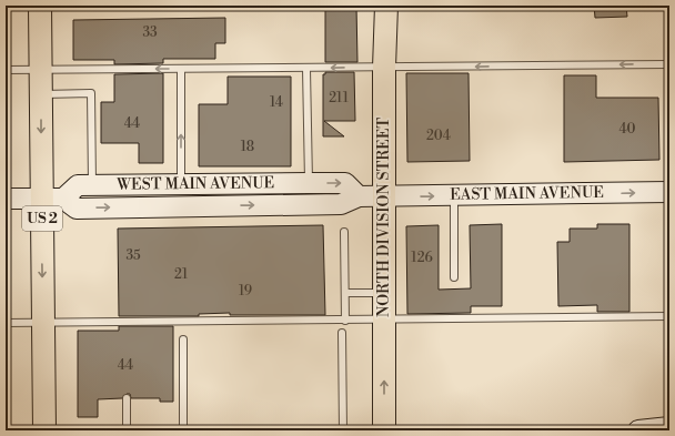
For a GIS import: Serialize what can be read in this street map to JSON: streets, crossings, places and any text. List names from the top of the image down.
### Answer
{
  "streets": {
    "main road": [
      "WEST MAIN AVENUE",
      "EAST MAIN AVENUE",
      "NORTH DIVISION STREET",
      "US 2"
    ]
  },
  "crossings": [
    ["WEST MAIN AVENUE", "US 2"],
    ["EAST MAIN AVENUE", "NORTH DIVISION STREET"]
  ],
  "one_way": ["EAST MAIN AVENUE"],
  "house_numbers": [
    "33",
    "211",
    "14",
    "44",
    "40",
    "204",
    "18",
    "35",
    "126",
    "21",
    "19",
    "44"
  ]
}
